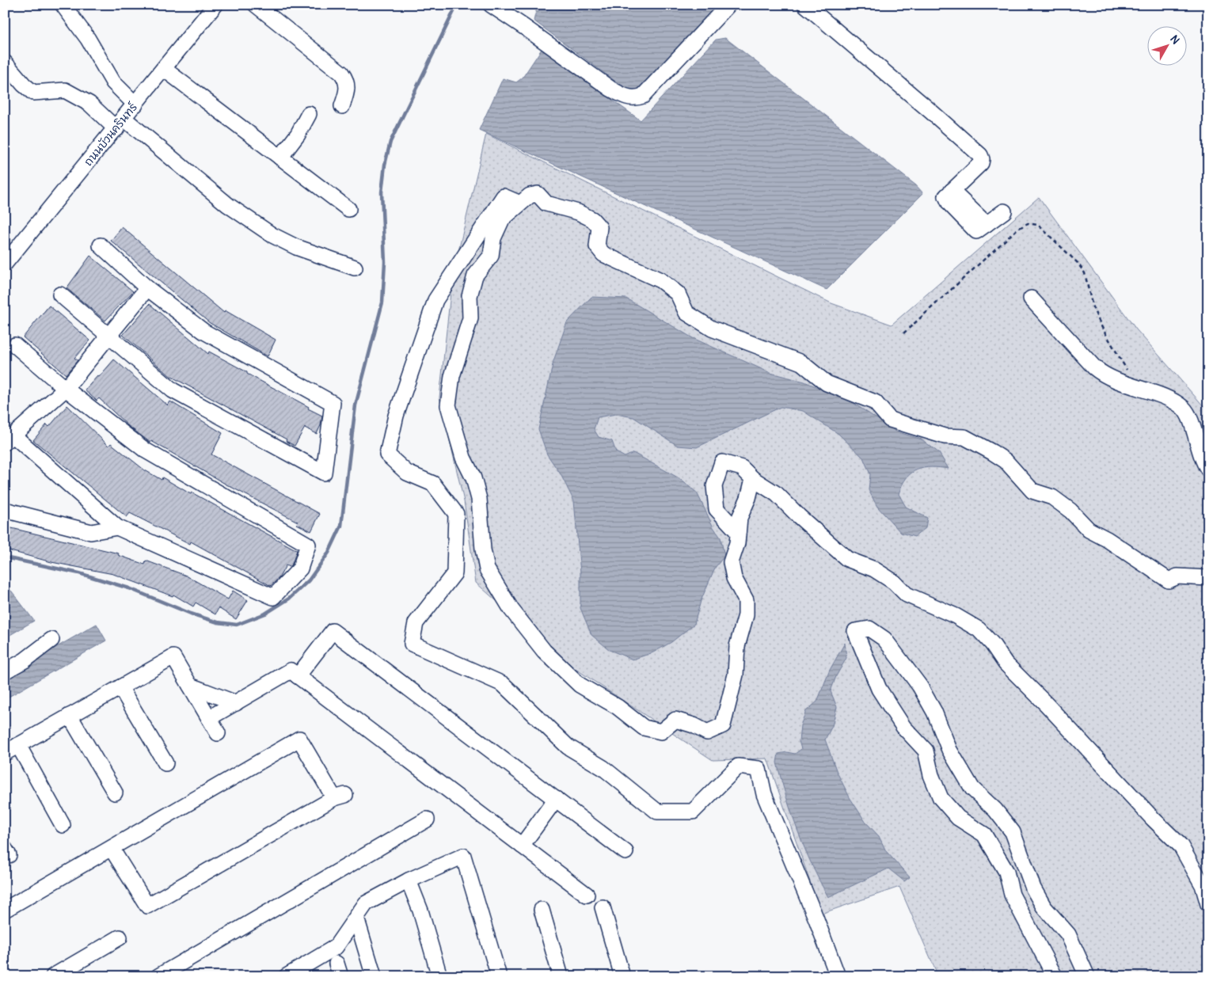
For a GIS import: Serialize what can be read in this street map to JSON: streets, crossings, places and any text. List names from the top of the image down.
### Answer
{
  "streets": {
    "street": ["ถนนบัวนครินทร์"]
  },
  "north": "top right"
}
